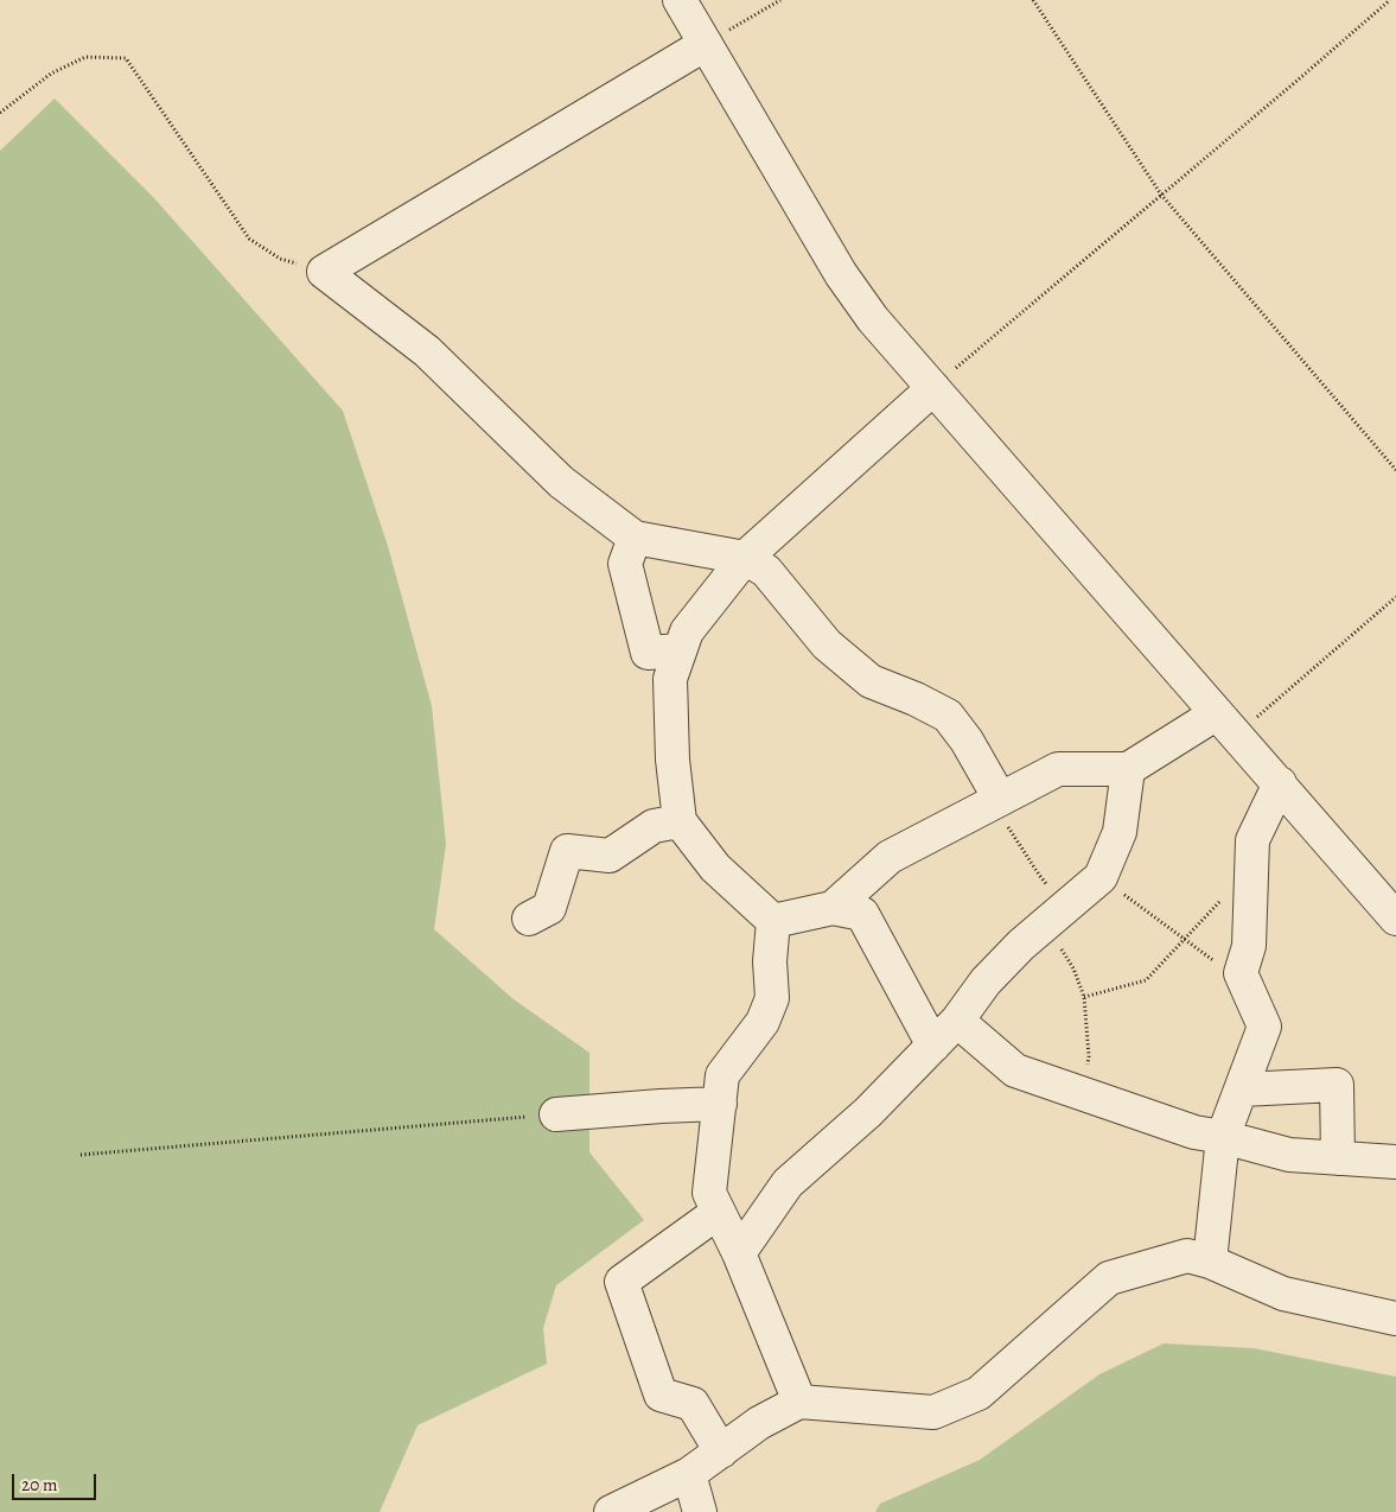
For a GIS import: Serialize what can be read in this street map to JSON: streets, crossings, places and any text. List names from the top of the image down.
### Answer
{
  "scale_bar": "20 m"
}
